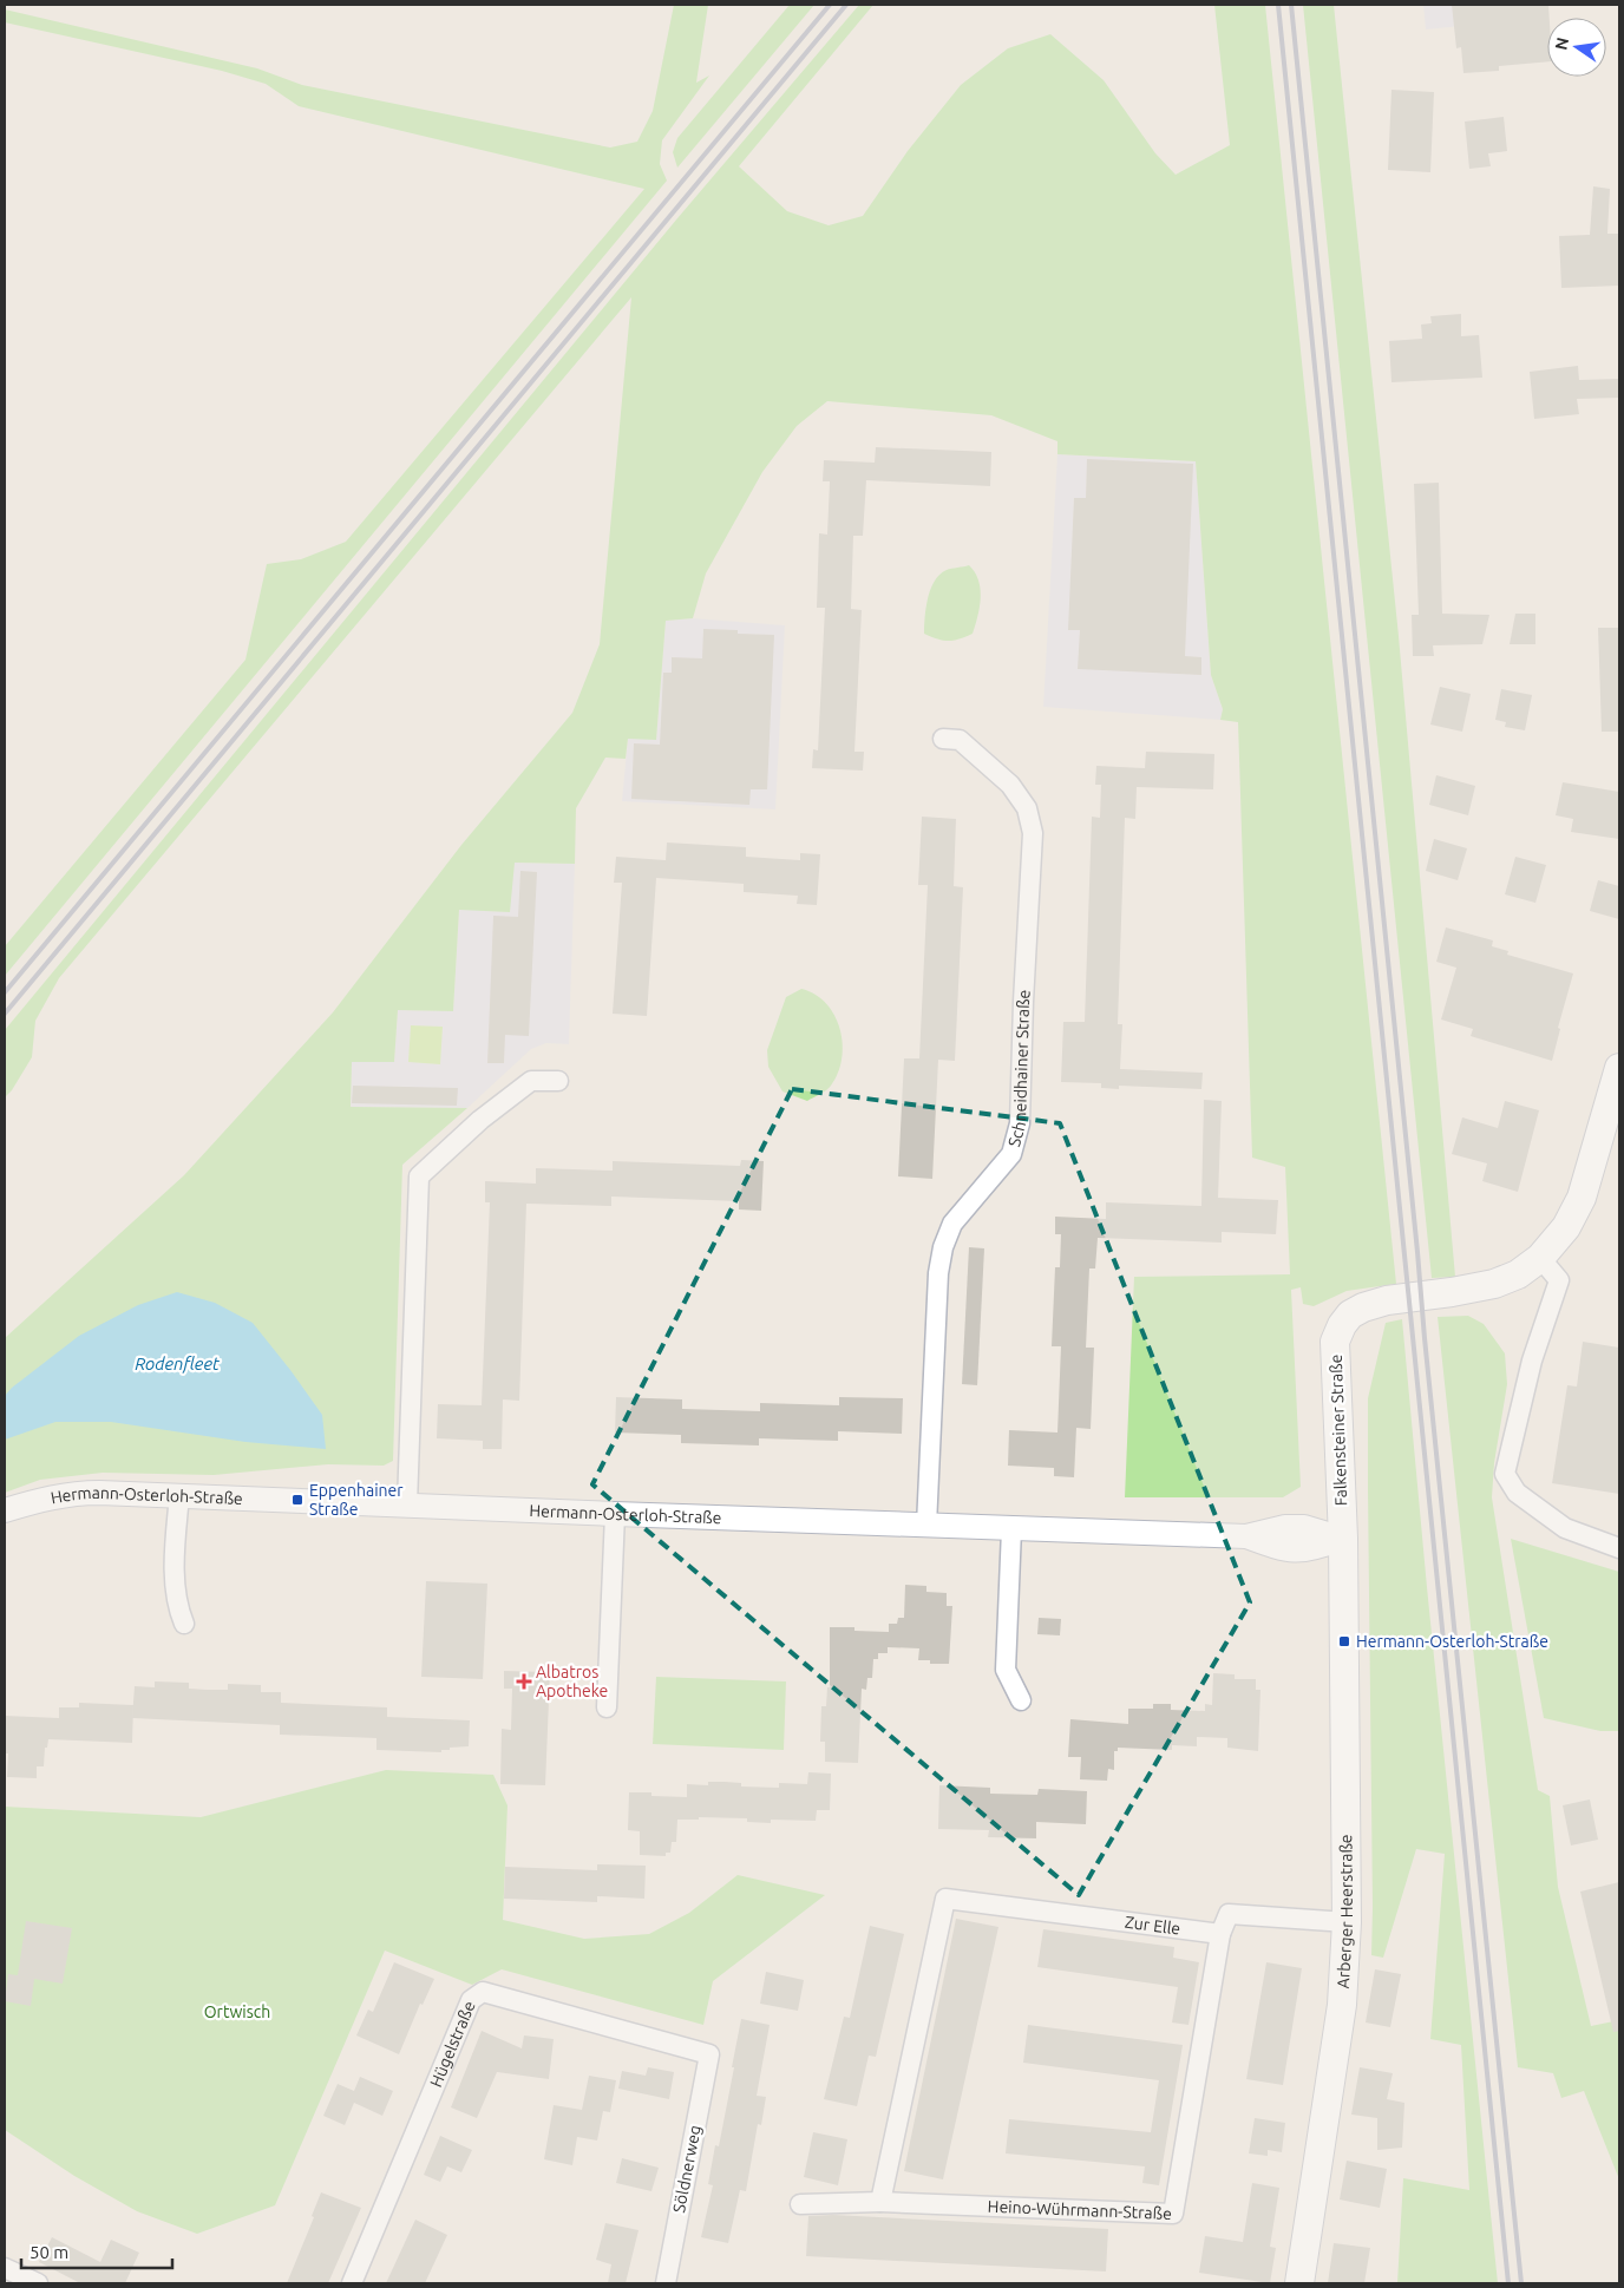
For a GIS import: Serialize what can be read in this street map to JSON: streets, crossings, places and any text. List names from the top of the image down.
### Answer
{
  "streets": {
    "main road": ["Falkensteiner Straße", "Arberger Heerstraße"],
    "street": [
      "Schneidhainer Straße",
      "Hermann-Osterloh-Straße",
      "Zur Elle",
      "Hügelstraße",
      "Söldnerweg",
      "Heino-Wührmann-Straße"
    ]
  },
  "crossings": [
    ["Schneidhainer Straße", "Hermann-Osterloh-Straße"],
    ["Falkensteiner Straße", "Hermann-Osterloh-Straße"],
    ["Falkensteiner Straße", "Arberger Heerstraße"],
    ["Hermann-Osterloh-Straße", "Arberger Heerstraße"],
    ["Zur Elle", "Heino-Wührmann-Straße"],
    ["Hügelstraße", "Söldnerweg"]
  ],
  "water": ["Rodenfleet"],
  "parks": ["Ortwisch"],
  "places": {
    "transit": ["Eppenhainer Straße", "Hermann-Osterloh-Straße"],
    "health": ["Albatros Apotheke"]
  },
  "scale_bar": "50 m",
  "north": "left"
}
